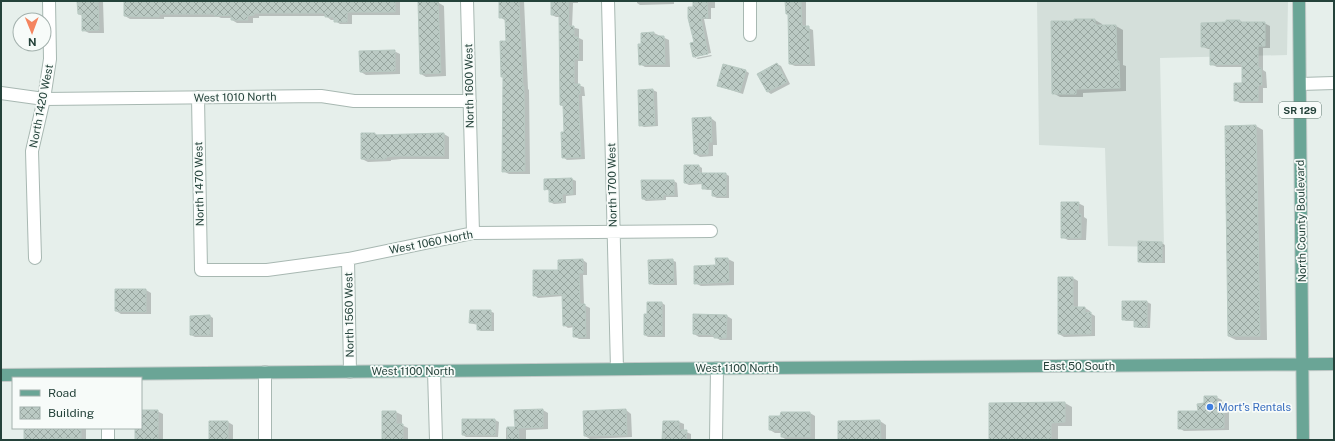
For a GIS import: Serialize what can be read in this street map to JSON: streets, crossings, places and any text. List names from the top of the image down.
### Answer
{
  "streets": {
    "main road": [
      "SR 129",
      "North County Boulevard",
      "East 50 South",
      "West 1100 North"
    ],
    "street": [
      "North 1600 West",
      "West 1010 North",
      "North 1420 West",
      "North 1470 West",
      "North 1700 West",
      "West 1060 North",
      "North 1560 West"
    ]
  },
  "crossings": [
    ["North 1600 West", "West 1010 North"],
    ["North 1600 West", "West 1060 North"],
    ["West 1010 North", "North 1420 West"],
    ["West 1010 North", "North 1470 West"],
    ["North 1470 West", "West 1060 North"],
    ["North 1700 West", "West 1060 North"],
    ["North 1700 West", "West 1100 North"],
    ["North County Boulevard", "East 50 South"],
    ["West 1060 North", "North 1560 West"],
    ["North 1560 West", "West 1100 North"],
    ["East 50 South", "West 1100 North"]
  ],
  "places": ["Mort’s Rentals"],
  "legend": ["Road", "Building"],
  "north": "bottom"
}
